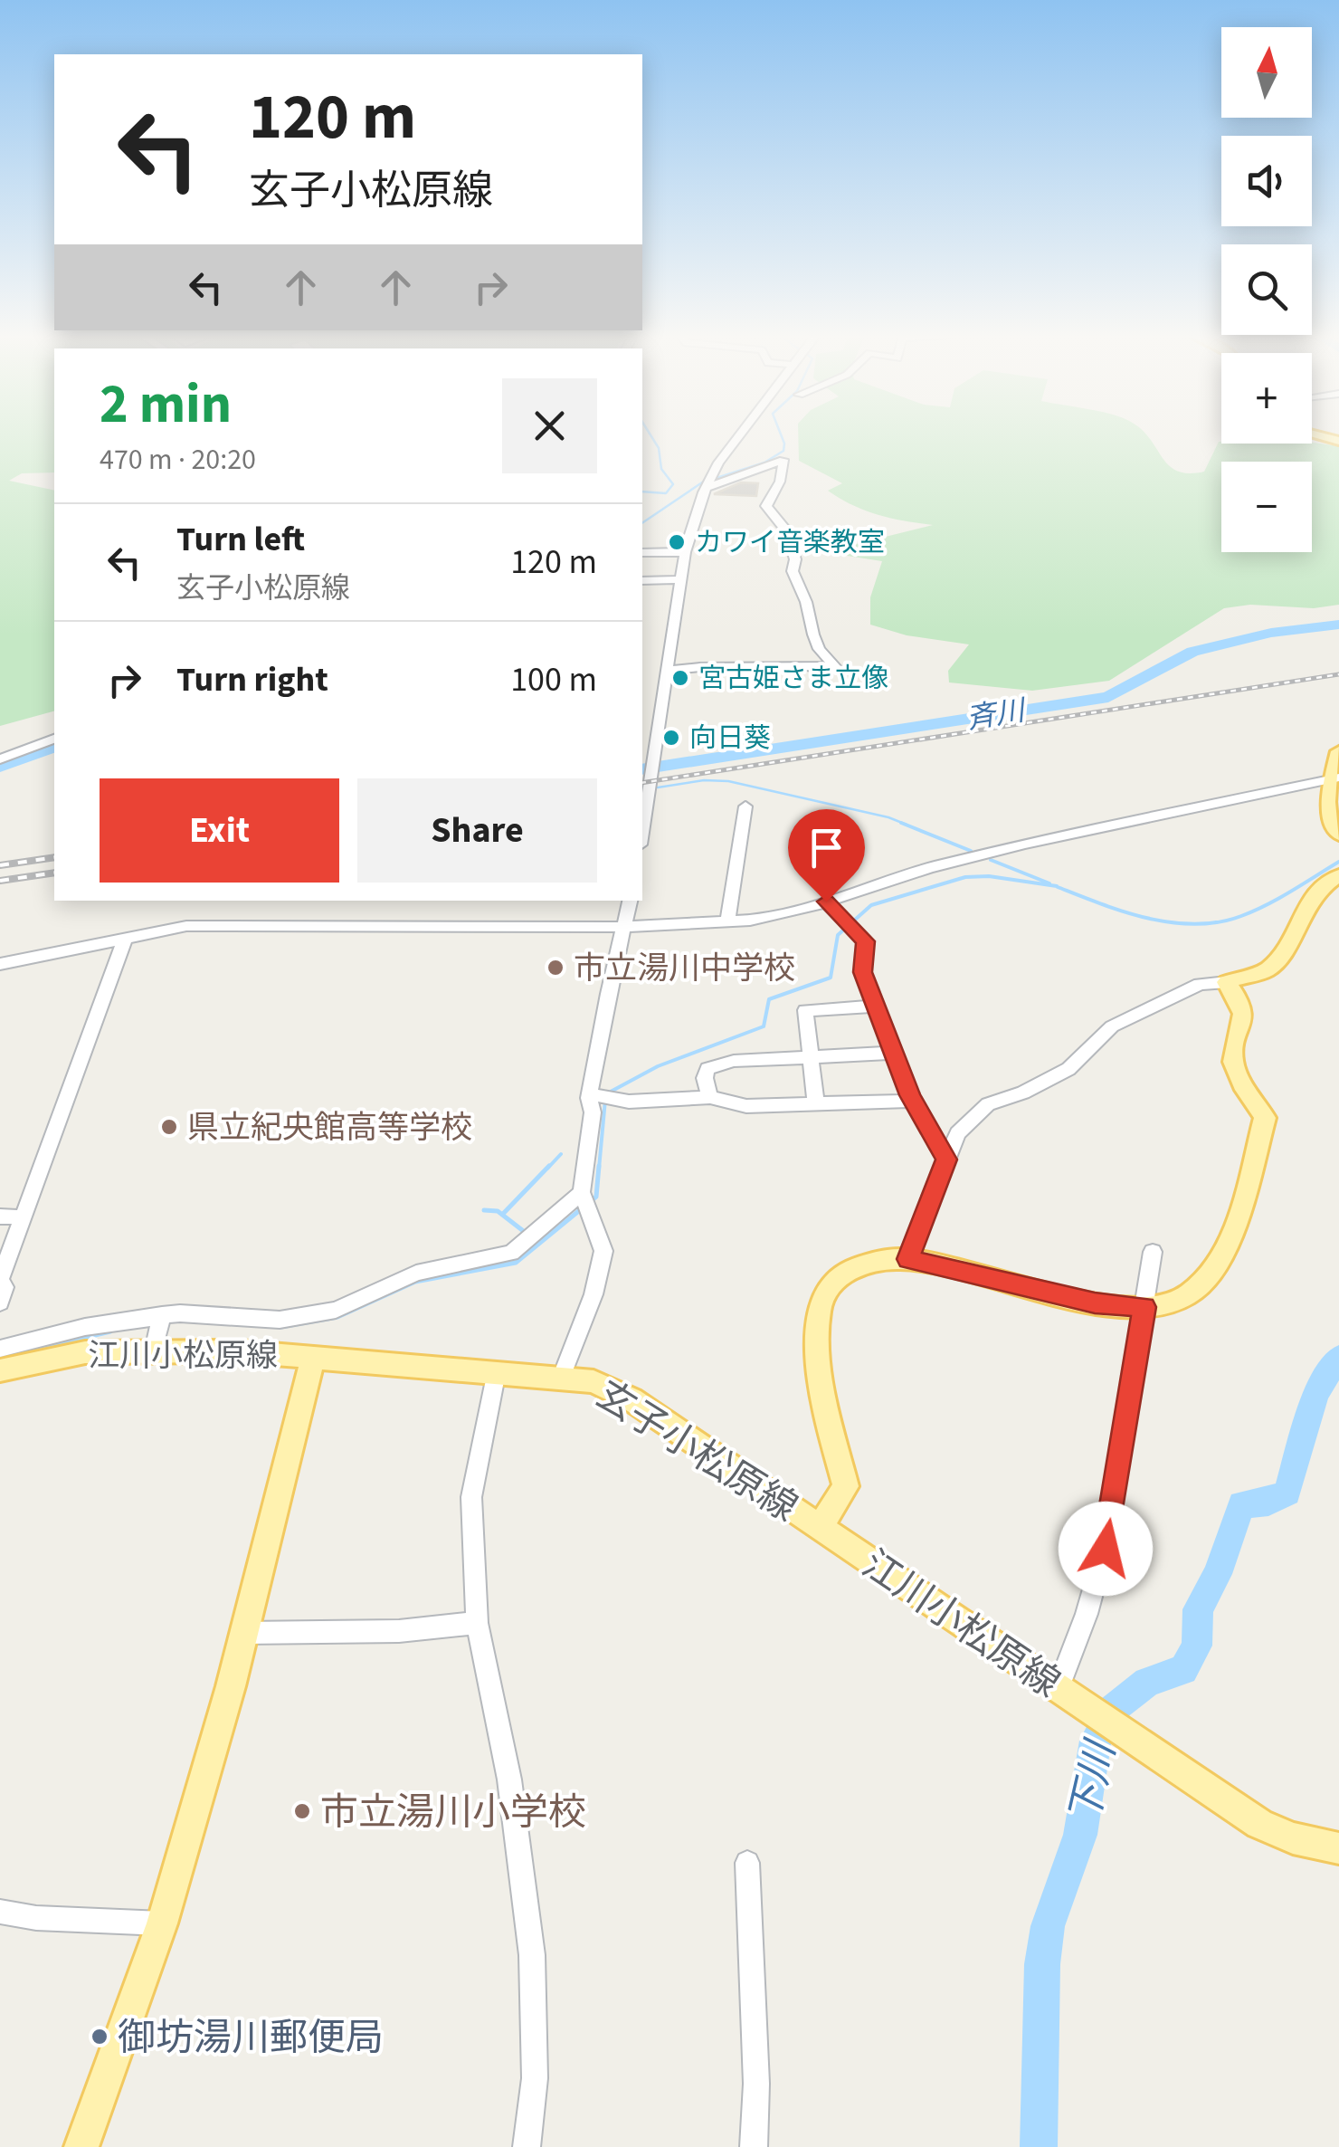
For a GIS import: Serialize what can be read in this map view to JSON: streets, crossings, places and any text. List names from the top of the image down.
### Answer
{
  "streets": {
    "main road": ["江川小松原線", "玄子小松原線"]
  },
  "crossings": [
    ["江川小松原線", "玄子小松原線"]
  ],
  "water": ["斉川", "下川"],
  "places": [
    "カワイ音楽教室",
    "宮古姫さま立像",
    "向日葵",
    "市立湯川中学校",
    "県立紀央館高等学校",
    "市立湯川小学校",
    "御坊湯川郵便局"
  ],
  "north": "top",
  "page": {
    "map_buttons": ["+", "−"],
    "turn": ["120 m", "玄子小松原線"],
    "heading": ["2 min", "470 m · 20:20"],
    "list": [
      {
        "name": "Turn left",
        "note": "玄子小松原線",
        "value": "120 m"
      },
      {
        "name": "Turn right",
        "value": "100 m"
      }
    ],
    "buttons": ["Exit", "Share"]
  }
}
